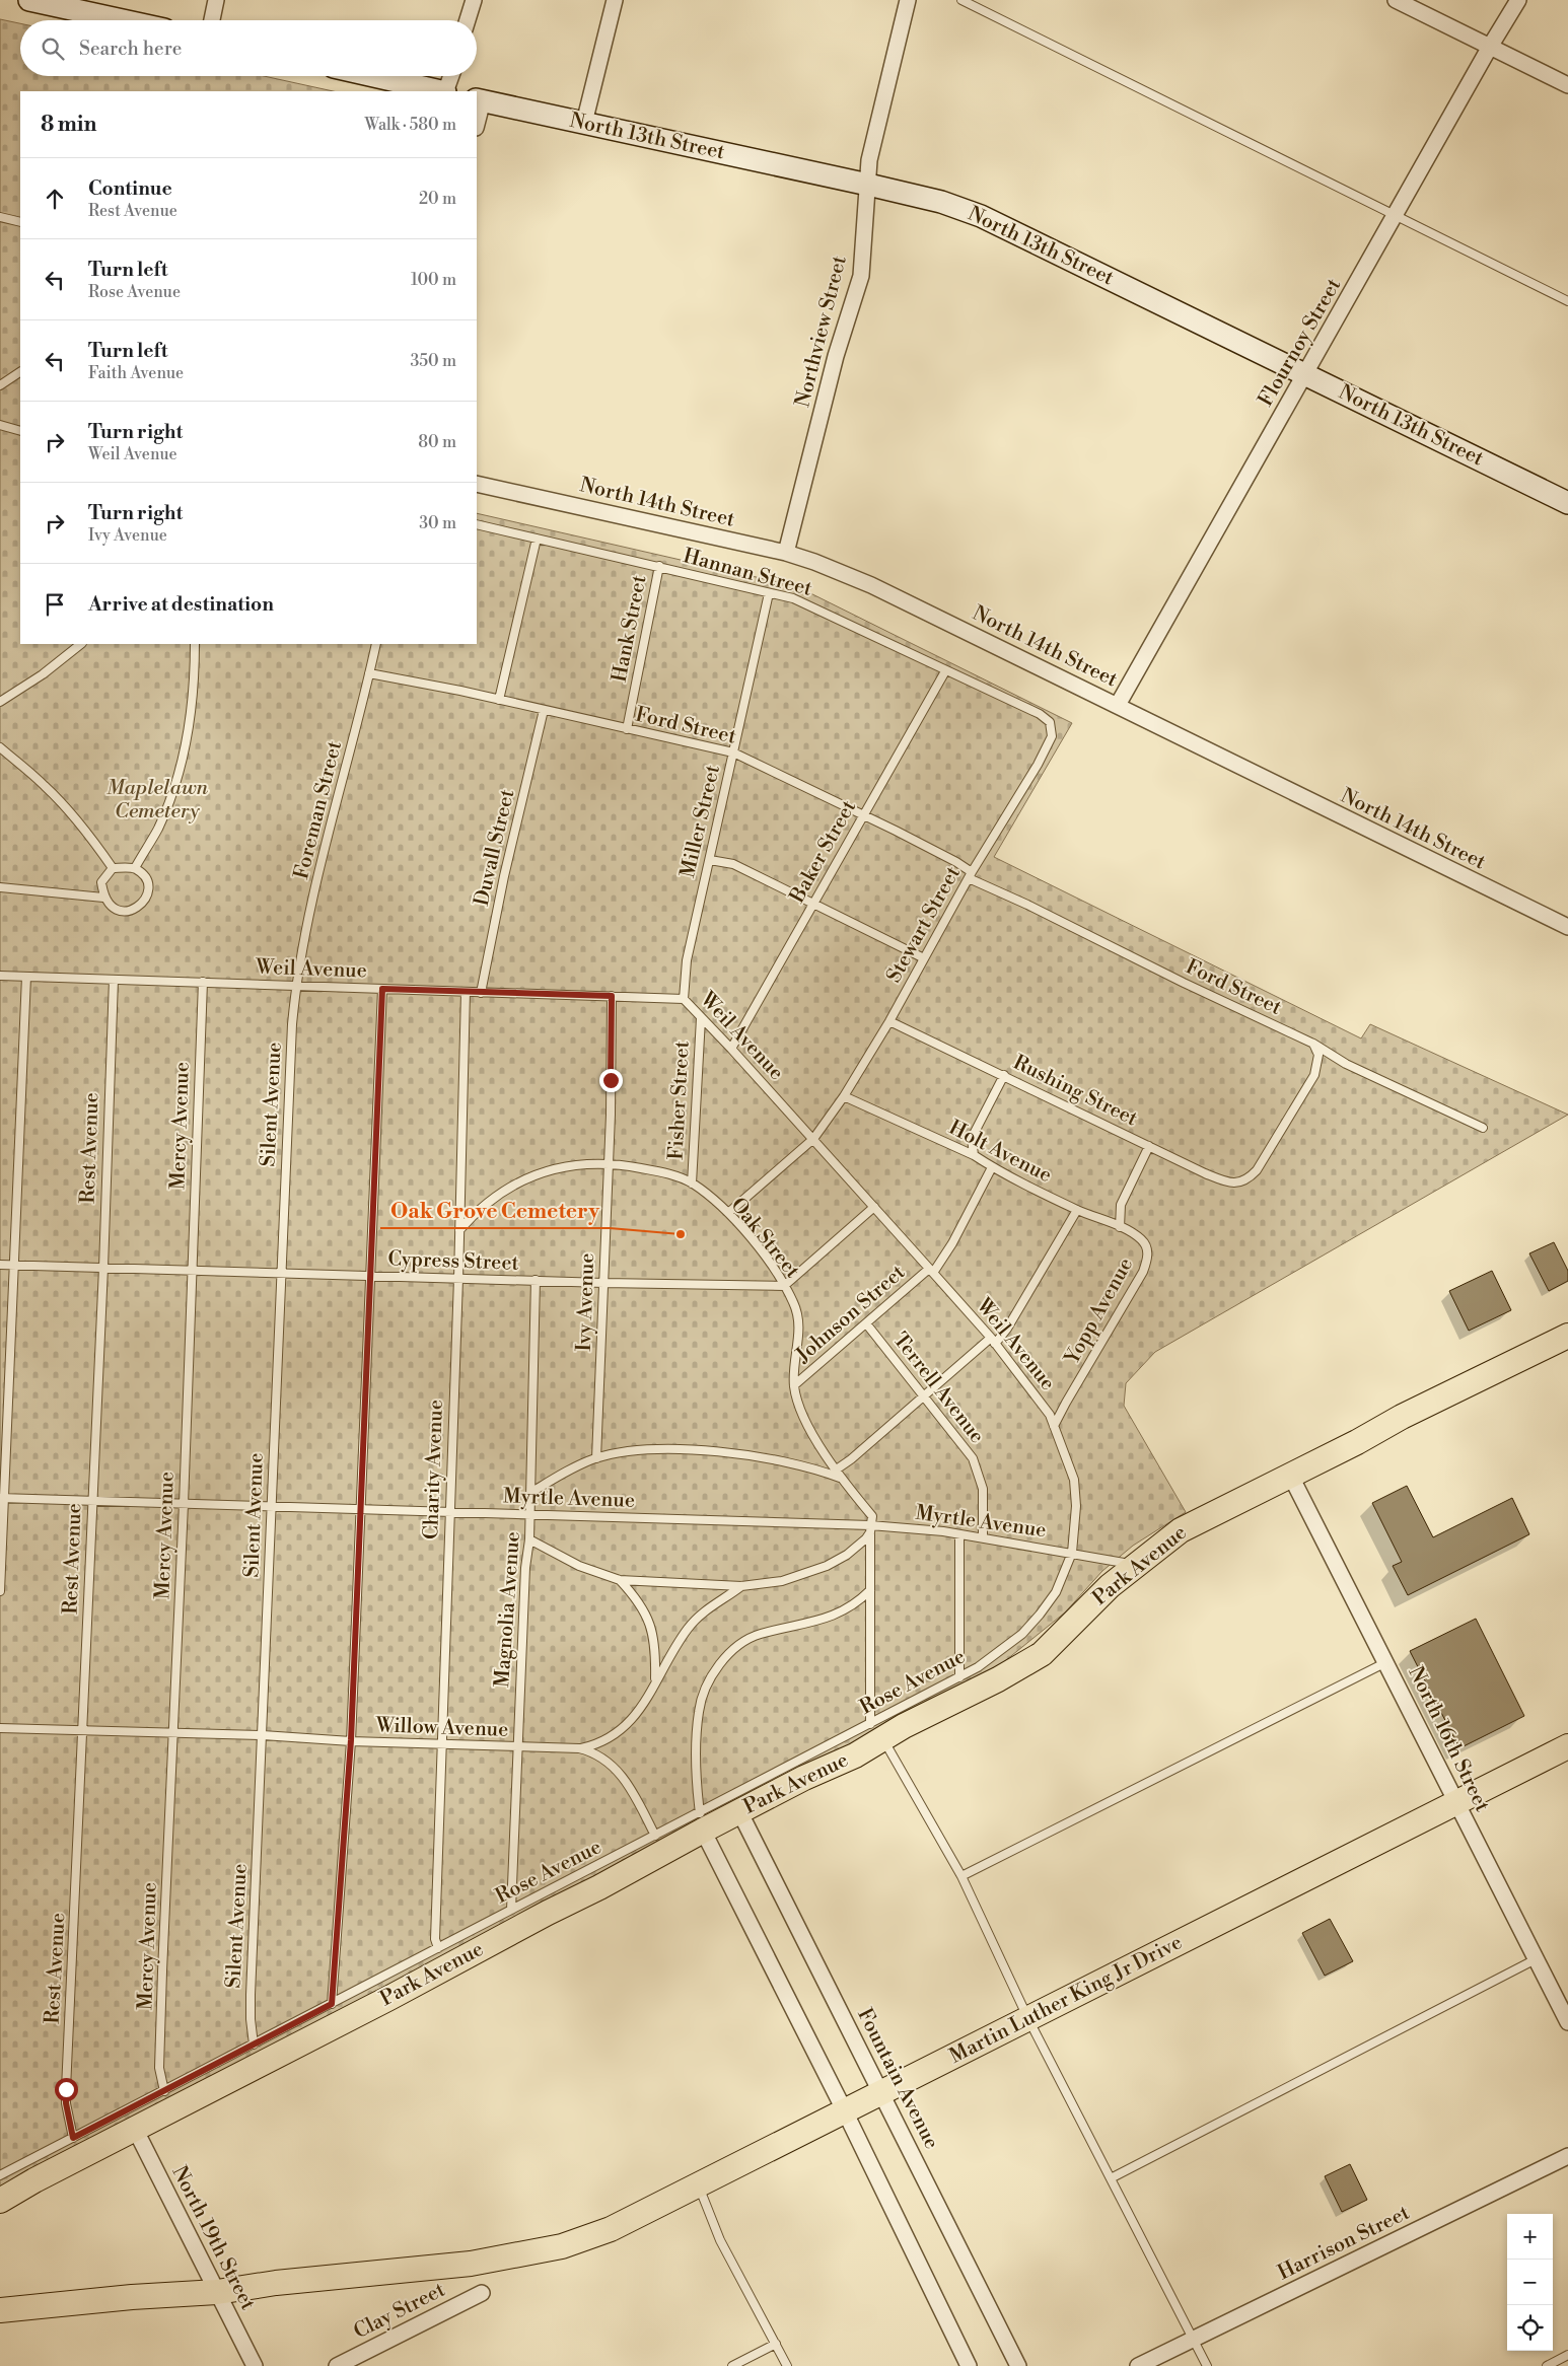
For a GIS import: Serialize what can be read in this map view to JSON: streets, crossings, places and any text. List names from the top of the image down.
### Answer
{
  "streets": {
    "main road": ["North 13th Street", "Park Avenue", "Martin Luther King Jr Drive"],
    "street": [
      "Northview Street",
      "Flournoy Street",
      "North 14th Street",
      "North 16th Street",
      "Fountain Avenue",
      "North 19th Street",
      "Harrison Street",
      "Clay Street"
    ],
    "lane": [
      "Hannan Street",
      "Hank Street",
      "Ford Street",
      "Foreman Street",
      "Miller Street",
      "Duvall Street",
      "Baker Street",
      "Stewart Street",
      "Weil Avenue",
      "Rushing Street",
      "Fisher Street",
      "Silent Avenue",
      "Mercy Avenue",
      "Rest Avenue",
      "Holt Avenue",
      "Oak Street",
      "Cypress Street",
      "Ivy Avenue",
      "Yopp Avenue",
      "Johnson Street",
      "Terrell Avenue",
      "Charity Avenue",
      "Myrtle Avenue",
      "Magnolia Avenue",
      "Rose Avenue",
      "Willow Avenue"
    ]
  },
  "crossings": [
    ["North 13th Street", "Northview Street"],
    ["North 13th Street", "Flournoy Street"],
    ["Northview Street", "North 14th Street"],
    ["Flournoy Street", "North 14th Street"],
    ["Hannan Street", "Hank Street"],
    ["Hannan Street", "Miller Street"],
    ["Hannan Street", "Baker Street"],
    ["Hannan Street", "Stewart Street"],
    ["Hank Street", "Ford Street"],
    ["Ford Street", "Foreman Street"],
    ["Ford Street", "Miller Street"],
    ["Ford Street", "Duvall Street"],
    ["Ford Street", "Baker Street"],
    ["Ford Street", "Stewart Street"],
    ["Ford Street", "Rushing Street"],
    ["Foreman Street", "Weil Avenue"],
    ["Foreman Street", "Silent Avenue"],
    ["Miller Street", "Weil Avenue"],
    ["Duvall Street", "Weil Avenue"],
    ["Baker Street", "Weil Avenue"],
    ["Stewart Street", "Weil Avenue"],
    ["Stewart Street", "Rushing Street"],
    ["Stewart Street", "Holt Avenue"],
    ["Stewart Street", "Oak Street"],
    ["Weil Avenue", "Fisher Street"],
    ["Weil Avenue", "Silent Avenue"],
    ["Weil Avenue", "Mercy Avenue"],
    ["Weil Avenue", "Rest Avenue"],
    ["Weil Avenue", "Ivy Avenue"],
    ["Weil Avenue", "Yopp Avenue"],
    ["Weil Avenue", "Johnson Street"],
    ["Weil Avenue", "Charity Avenue"],
    ["Weil Avenue", "Myrtle Avenue"],
    ["Weil Avenue", "Rose Avenue"],
    ["Fisher Street", "Oak Street"],
    ["Silent Avenue", "Cypress Street"],
    ["Silent Avenue", "Myrtle Avenue"],
    ["Silent Avenue", "Rose Avenue"],
    ["Silent Avenue", "Willow Avenue"],
    ["Mercy Avenue", "Cypress Street"],
    ["Mercy Avenue", "Myrtle Avenue"],
    ["Mercy Avenue", "Rose Avenue"],
    ["Mercy Avenue", "Willow Avenue"],
    ["Rest Avenue", "Cypress Street"],
    ["Rest Avenue", "Myrtle Avenue"],
    ["Rest Avenue", "Rose Avenue"],
    ["Rest Avenue", "Willow Avenue"],
    ["Holt Avenue", "Yopp Avenue"],
    ["Holt Avenue", "Johnson Street"],
    ["Oak Street", "Cypress Street"],
    ["Oak Street", "Ivy Avenue"],
    ["Oak Street", "Johnson Street"],
    ["Oak Street", "Charity Avenue"],
    ["Oak Street", "Myrtle Avenue"],
    ["Oak Street", "Park Avenue"],
    ["Oak Street", "Rose Avenue"],
    ["Cypress Street", "Ivy Avenue"],
    ["Cypress Street", "Charity Avenue"],
    ["Cypress Street", "Magnolia Avenue"],
    ["Johnson Street", "Terrell Avenue"],
    ["Terrell Avenue", "Myrtle Avenue"],
    ["Charity Avenue", "Myrtle Avenue"],
    ["Charity Avenue", "Rose Avenue"],
    ["Charity Avenue", "Willow Avenue"],
    ["Myrtle Avenue", "Park Avenue"],
    ["Myrtle Avenue", "Magnolia Avenue"],
    ["Myrtle Avenue", "Rose Avenue"],
    ["Park Avenue", "Rose Avenue"],
    ["Park Avenue", "North 16th Street"],
    ["Park Avenue", "Fountain Avenue"],
    ["Park Avenue", "North 19th Street"],
    ["Magnolia Avenue", "Rose Avenue"],
    ["Magnolia Avenue", "Willow Avenue"],
    ["Rose Avenue", "Willow Avenue"],
    ["North 16th Street", "Martin Luther King Jr Drive"],
    ["Martin Luther King Jr Drive", "Fountain Avenue"],
    ["Martin Luther King Jr Drive", "North 19th Street"]
  ],
  "parks": ["Maplelawn Cemetery"],
  "places": ["Oak Grove Cemetery"],
  "page": {
    "search": "Search here",
    "heading": ["8 min", "Walk · 580 m"],
    "list": [
      ["Continue", "Rest Avenue", "20 m"],
      ["Turn left", "Rose Avenue", "100 m"],
      ["Turn left", "Faith Avenue", "350 m"],
      ["Turn right", "Weil Avenue", "80 m"],
      ["Turn right", "Ivy Avenue", "30 m"],
      "Arrive at destination"
    ],
    "map_buttons": ["+", "−"]
  }
}
